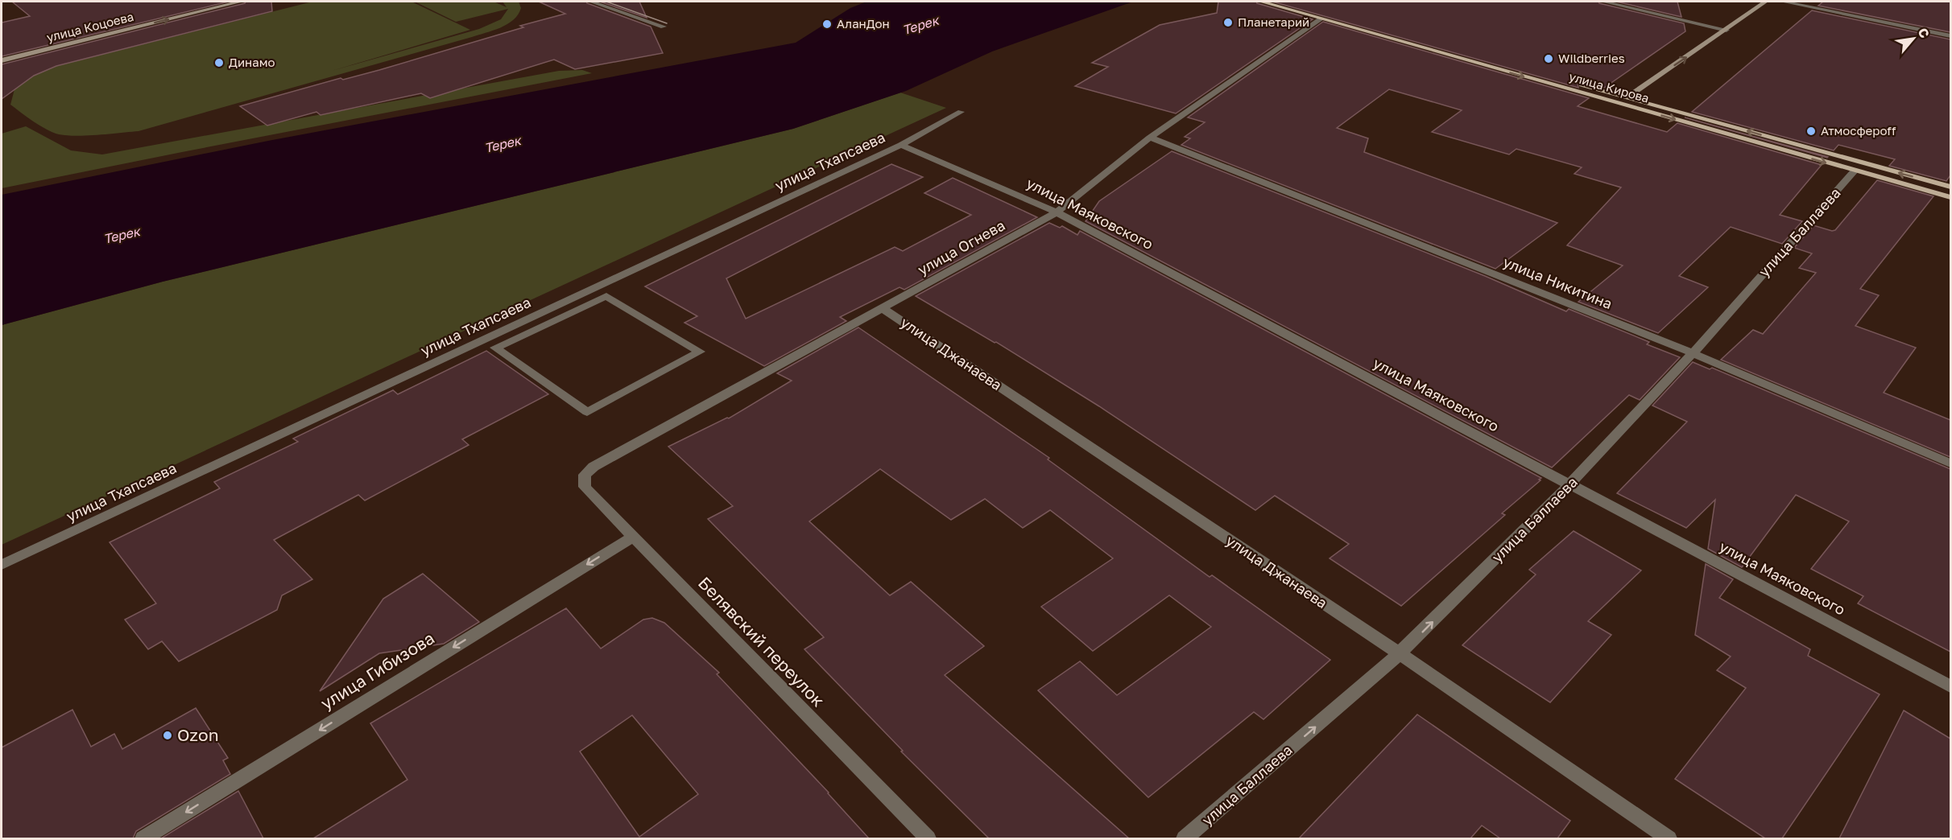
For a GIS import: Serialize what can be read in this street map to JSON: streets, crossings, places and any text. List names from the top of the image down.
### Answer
{
  "streets": {
    "main road": ["улица Кирова"],
    "street": [
      "улица Коцоева",
      "улица Тхапсаева",
      "улица Маяковского",
      "улица Баллаева",
      "улица Огнева",
      "улица Никитина",
      "улица Джанаева",
      "Белявский переулок",
      "улица Гибизова"
    ]
  },
  "crossings": [
    ["улица Кирова", "улица Баллаева"],
    ["улица Кирова", "улица Огнева"],
    ["улица Тхапсаева", "улица Маяковского"],
    ["улица Маяковского", "улица Баллаева"],
    ["улица Маяковского", "улица Огнева"],
    ["улица Баллаева", "улица Никитина"],
    ["улица Баллаева", "улица Джанаева"],
    ["улица Огнева", "улица Никитина"],
    ["улица Огнева", "улица Джанаева"],
    ["улица Огнева", "Белявский переулок"],
    ["Белявский переулок", "улица Гибизова"]
  ],
  "one_way": ["улица Коцоева", "улица Баллаева", "улица Гибизова"],
  "water": ["Терек"],
  "places": [
    "Планетарий",
    "АланДон",
    "Wildberries",
    "Динамо",
    "Атмосферoff",
    "Ozon"
  ],
  "north": "top right"
}
